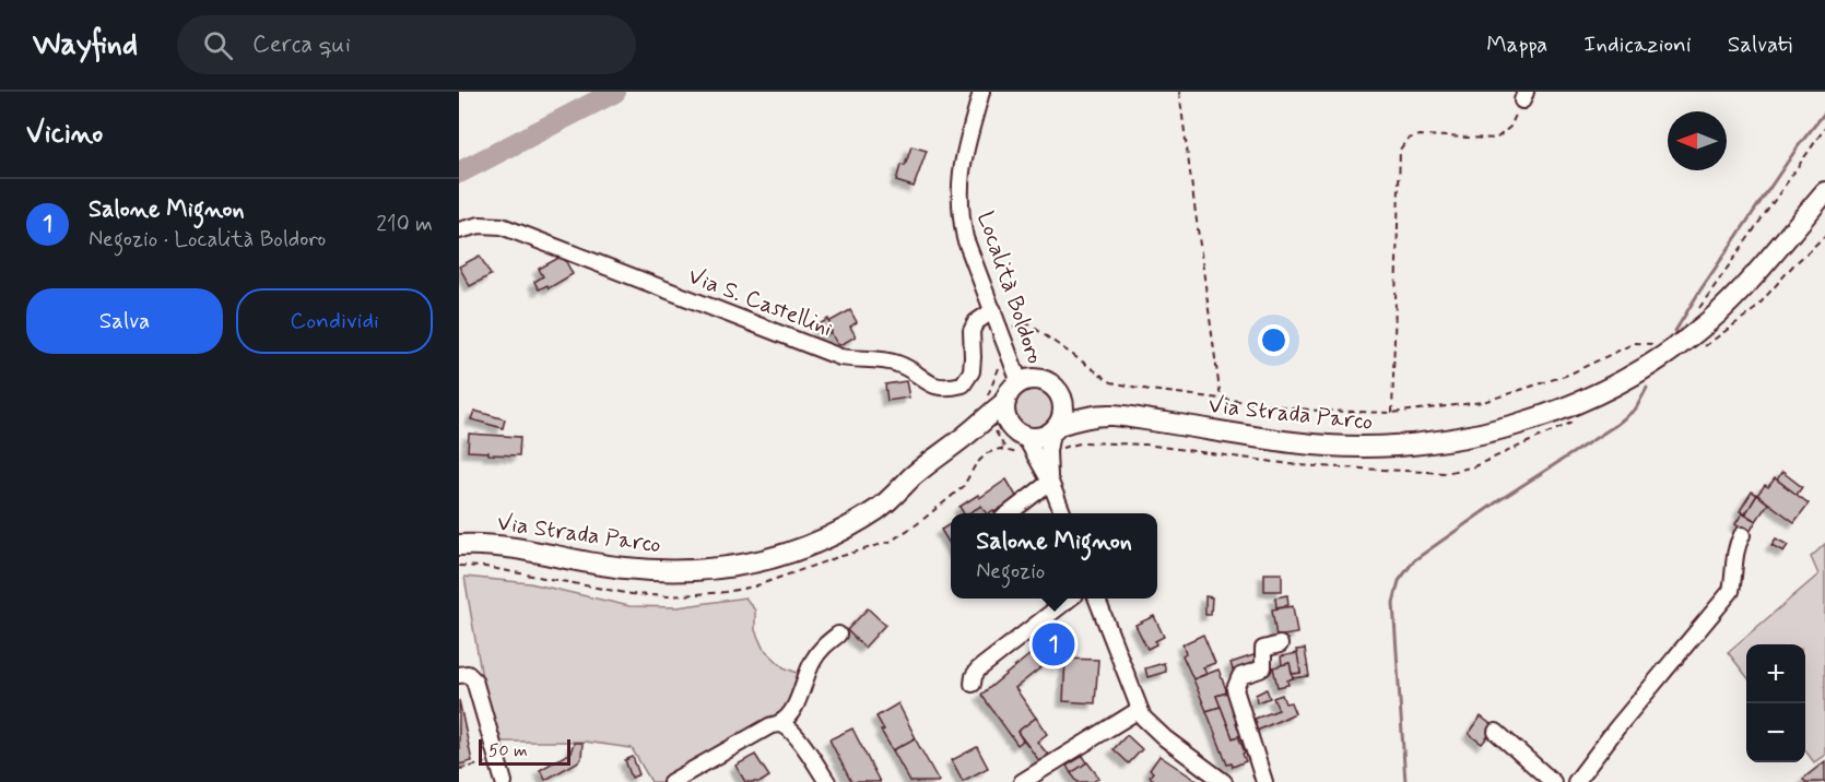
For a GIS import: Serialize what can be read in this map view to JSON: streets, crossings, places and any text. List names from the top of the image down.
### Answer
{
  "streets": {
    "main road": ["Via Strada Parco"],
    "street": ["Località Boldoro", "Via S. Castellini"]
  },
  "crossings": [
    ["Località Boldoro", "Via S. Castellini"],
    ["Località Boldoro", "Via Strada Parco"]
  ],
  "scale_bar": "50 m",
  "north": "left",
  "page": {
    "header": "Wayfind",
    "search": "Cerca qui",
    "nav": ["Mappa", "Indicazioni", "Salvati"],
    "heading": "Vicino",
    "list": [
      {
        "mark": "1",
        "name": "Salone Mignon",
        "note": "Negozio · Località Boldoro",
        "value": "210 m"
      }
    ],
    "buttons": ["Salva", "Condividi"],
    "popup": ["Salone Mignon", "Negozio"],
    "pins": "1",
    "map_buttons": ["+", "−"],
    "scale": "50 m"
  }
}
